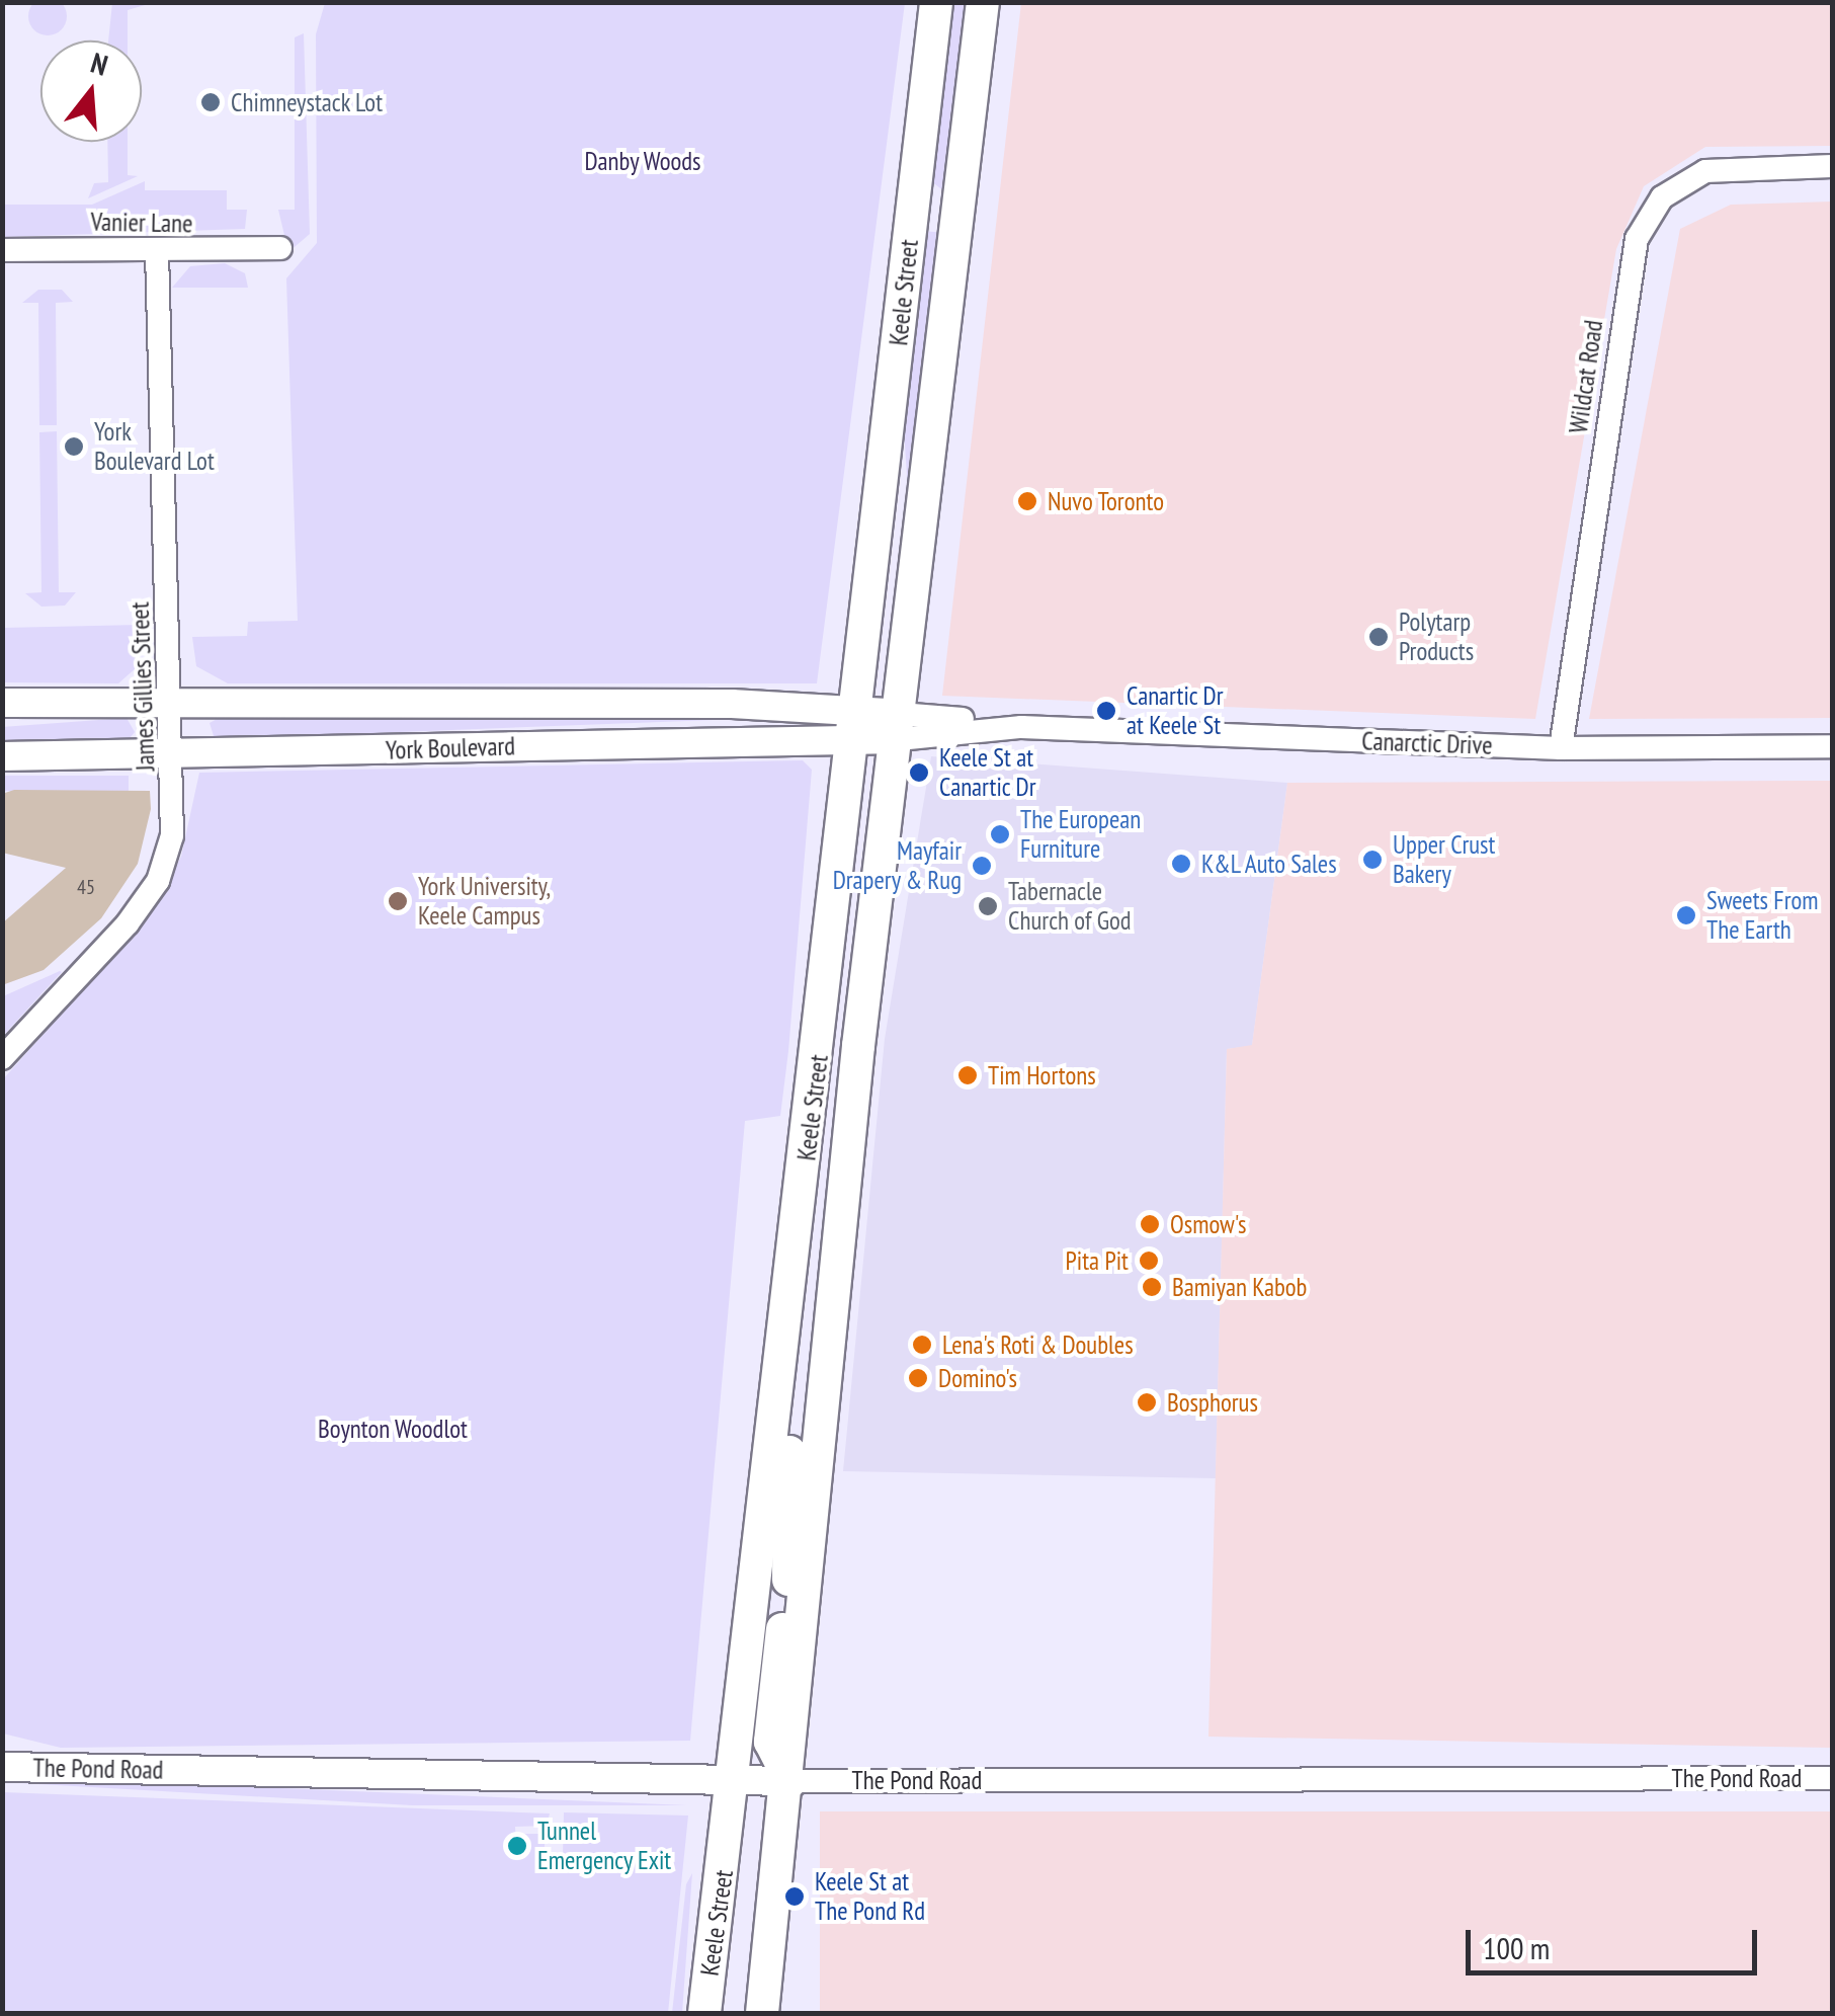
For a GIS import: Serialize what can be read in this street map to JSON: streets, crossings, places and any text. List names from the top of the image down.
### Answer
{
  "streets": {
    "main road": ["Keele Street"],
    "street": [
      "Vanier Lane",
      "Wildcat Road",
      "James Gillies Street",
      "Canarctic Drive",
      "York Boulevard",
      "The Pond Road"
    ]
  },
  "crossings": [
    ["Vanier Lane", "James Gillies Street"],
    ["Keele Street", "Canarctic Drive"],
    ["Keele Street", "York Boulevard"],
    ["Keele Street", "The Pond Road"],
    ["Wildcat Road", "Canarctic Drive"],
    ["James Gillies Street", "York Boulevard"],
    ["Canarctic Drive", "York Boulevard"]
  ],
  "parks": ["Danby Woods", "Boynton Woodlot"],
  "places": [
    "Chimneystack Lot",
    "York Boulevard Lot",
    "Nuvo Toronto",
    "Polytarp Products",
    "Canartic Dr at Keele St",
    "Keele St at Canartic Dr",
    "The European Furniture",
    "Upper Crust Bakery",
    "K&L Auto Sales",
    "Mayfair Drapery & Rug",
    "York University, Keele Campus",
    "Tabernacle Church of God",
    "Sweets From The Earth",
    "Tim Hortons",
    "Osmow's",
    "Pita Pit",
    "Bamiyan Kabob",
    "Lena's Roti & Doubles",
    "Domino's",
    "Bosphorus",
    "Tunnel Emergency Exit",
    "Keele St at The Pond Rd"
  ],
  "house_numbers": ["45"],
  "scale_bar": "100 m",
  "north": "top"
}
